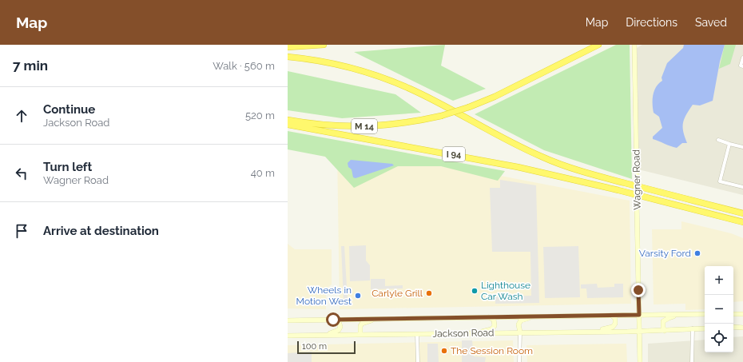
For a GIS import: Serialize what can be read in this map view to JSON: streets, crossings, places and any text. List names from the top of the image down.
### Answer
{
  "streets": {
    "highway": ["M 14", "I 94"],
    "main road": ["Wagner Road", "Jackson Road"]
  },
  "crossings": [
    ["Wagner Road", "Jackson Road"]
  ],
  "places": [
    "Varsity Ford",
    "Lighthouse Car Wash",
    "Carlyle Grill",
    "Wheels in Motion West",
    "The Session Room"
  ],
  "scale_bar": "100 m",
  "page": {
    "header": "Map",
    "nav": ["Map", "Directions", "Saved"],
    "heading": ["7 min", "Walk · 560 m"],
    "list": [
      ["Continue", "Jackson Road", "520 m"],
      ["Turn left", "Wagner Road", "40 m"],
      "Arrive at destination"
    ],
    "map_buttons": ["+", "−"],
    "scale": "100 m"
  }
}
